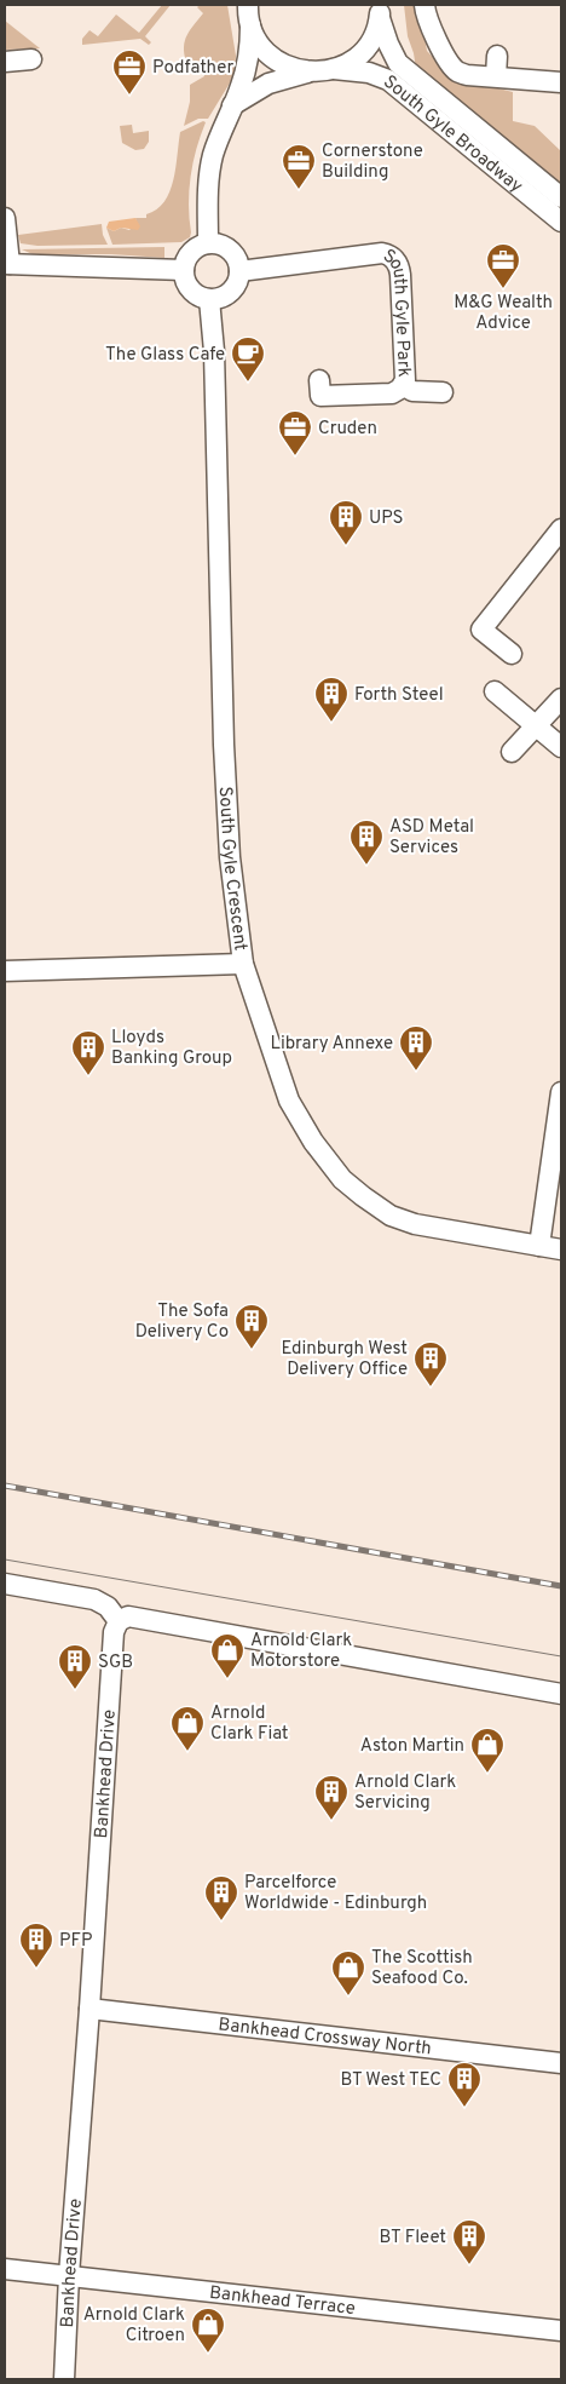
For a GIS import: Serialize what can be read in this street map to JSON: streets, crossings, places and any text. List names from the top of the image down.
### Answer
{
  "streets": {
    "street": [
      "South Gyle Broadway",
      "South Gyle Park",
      "South Gyle Crescent",
      "Bankhead Drive",
      "Bankhead Crossway North",
      "Bankhead Terrace"
    ]
  },
  "crossings": [
    ["South Gyle Park", "South Gyle Crescent"],
    ["Bankhead Drive", "Bankhead Crossway North"],
    ["Bankhead Drive", "Bankhead Terrace"]
  ],
  "places": {
    "office": [
      "Podfather",
      "Cornerstone Building",
      "M&G Wealth Advice",
      "Cruden"
    ],
    "cafe": ["The Glass Cafe"],
    "building": [
      "UPS",
      "Forth Steel",
      "ASD Metal Services",
      "Library Annexe",
      "Lloyds Banking Group",
      "The Sofa Delivery Co",
      "Edinburgh West Delivery Office",
      "SGB",
      "Arnold Clark Servicing",
      "Parcelforce Worldwide - Edinburgh",
      "PFP",
      "BT West TEC",
      "BT Fleet"
    ],
    "shop": [
      "Arnold Clark Motorstore",
      "Arnold Clark Fiat",
      "Aston Martin",
      "The Scottish Seafood Co.",
      "Arnold Clark Citroen"
    ]
  }
}
